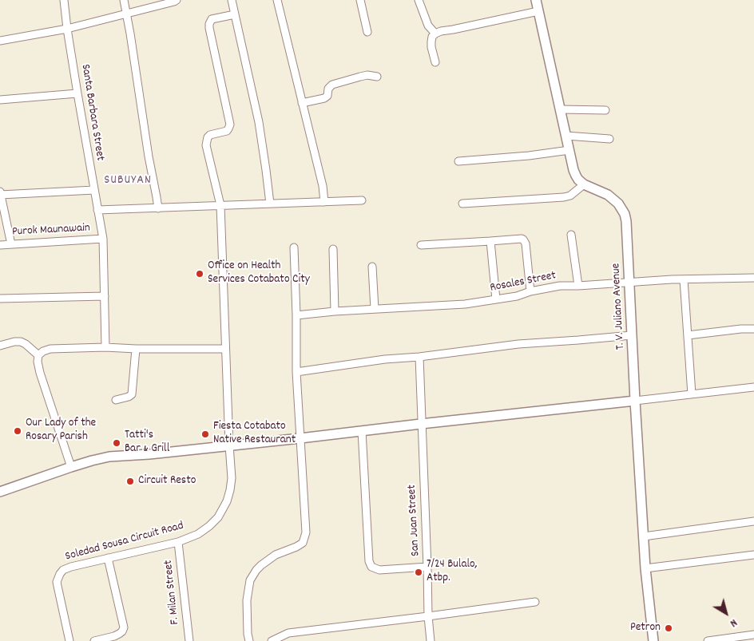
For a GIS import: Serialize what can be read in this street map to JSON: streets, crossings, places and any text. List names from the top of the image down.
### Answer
{
  "streets": {
    "main road": ["T. V. Juliano Avenue"],
    "street": [
      "Santa Barbara Street",
      "Purok Maunawain",
      "Rosales Street",
      "San Juan Street",
      "Soledad Sousa Circuit Road",
      "F. Milan Street"
    ]
  },
  "crossings": [
    ["Santa Barbara Street", "Purok Maunawain"],
    ["Rosales Street", "T. V. Juliano Avenue"],
    ["Soledad Sousa Circuit Road", "F. Milan Street"]
  ],
  "districts": ["SUBUYAN"],
  "places": [
    "Office on Health Services Cotabato City",
    "Our Lady of the Rosary Parish",
    "Fiesta Cotabato Native Restaurant",
    "Tatti's Bar & Grill",
    "Circuit Resto",
    "7/24 Bulalo, Atbp.",
    "Petron"
  ],
  "north": "bottom right"
}
